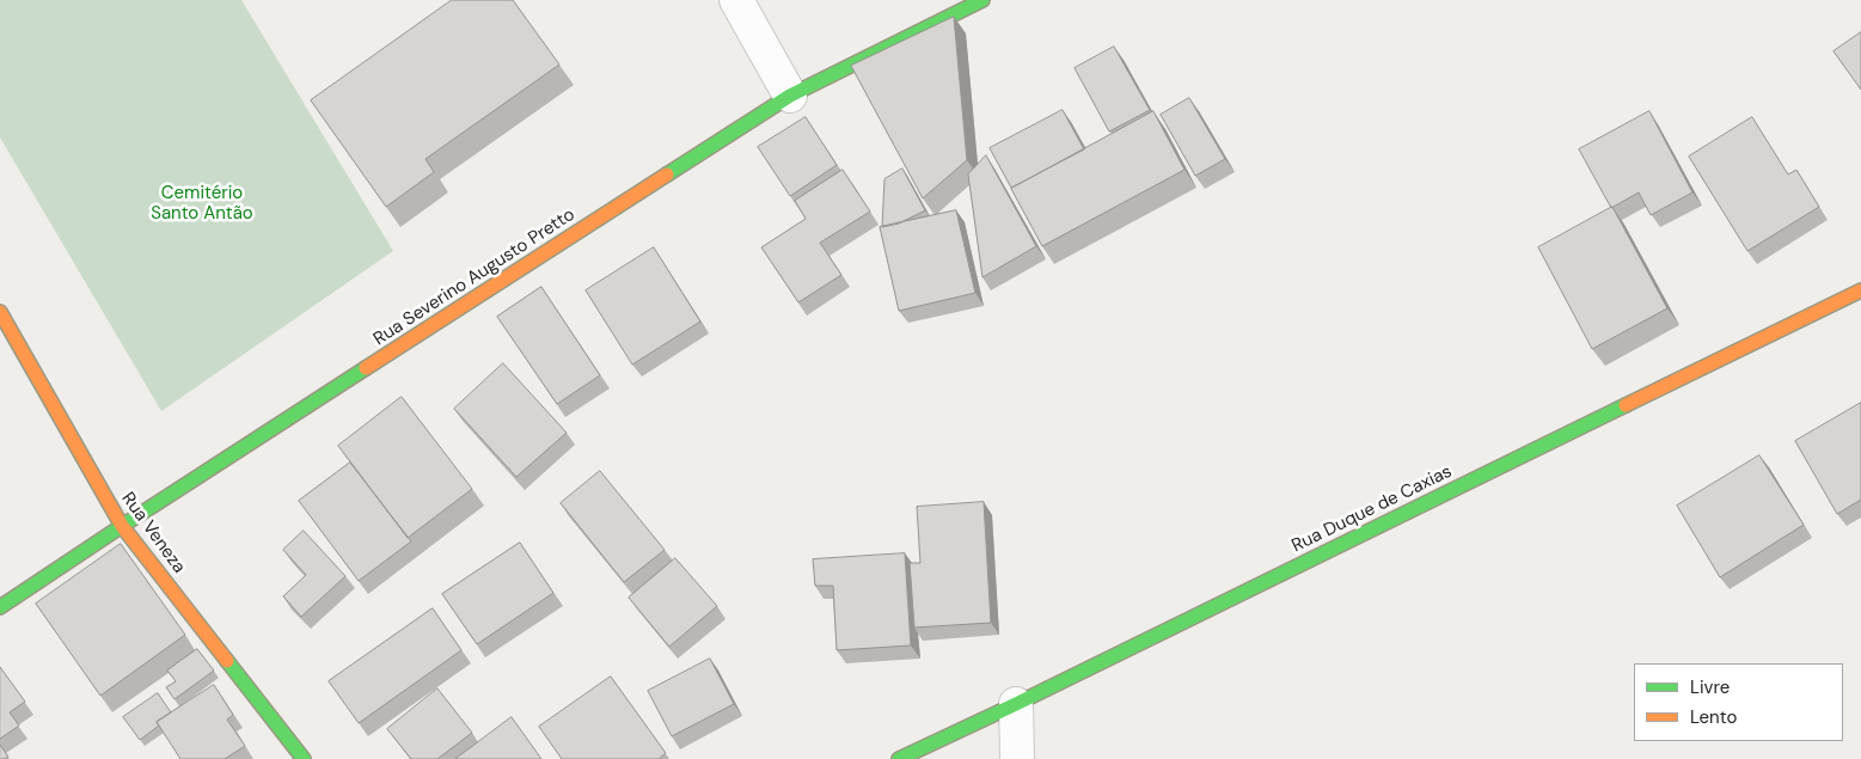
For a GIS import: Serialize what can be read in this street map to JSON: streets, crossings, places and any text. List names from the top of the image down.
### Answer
{
  "streets": {
    "street": ["Rua Severino Augusto Pretto", "Rua Duque de Caxias", "Rua Veneza"]
  },
  "crossings": [
    ["Rua Severino Augusto Pretto", "Rua Veneza"]
  ],
  "parks": ["Cemitério Santo Antão"],
  "legend": ["Livre", "Lento"]
}
